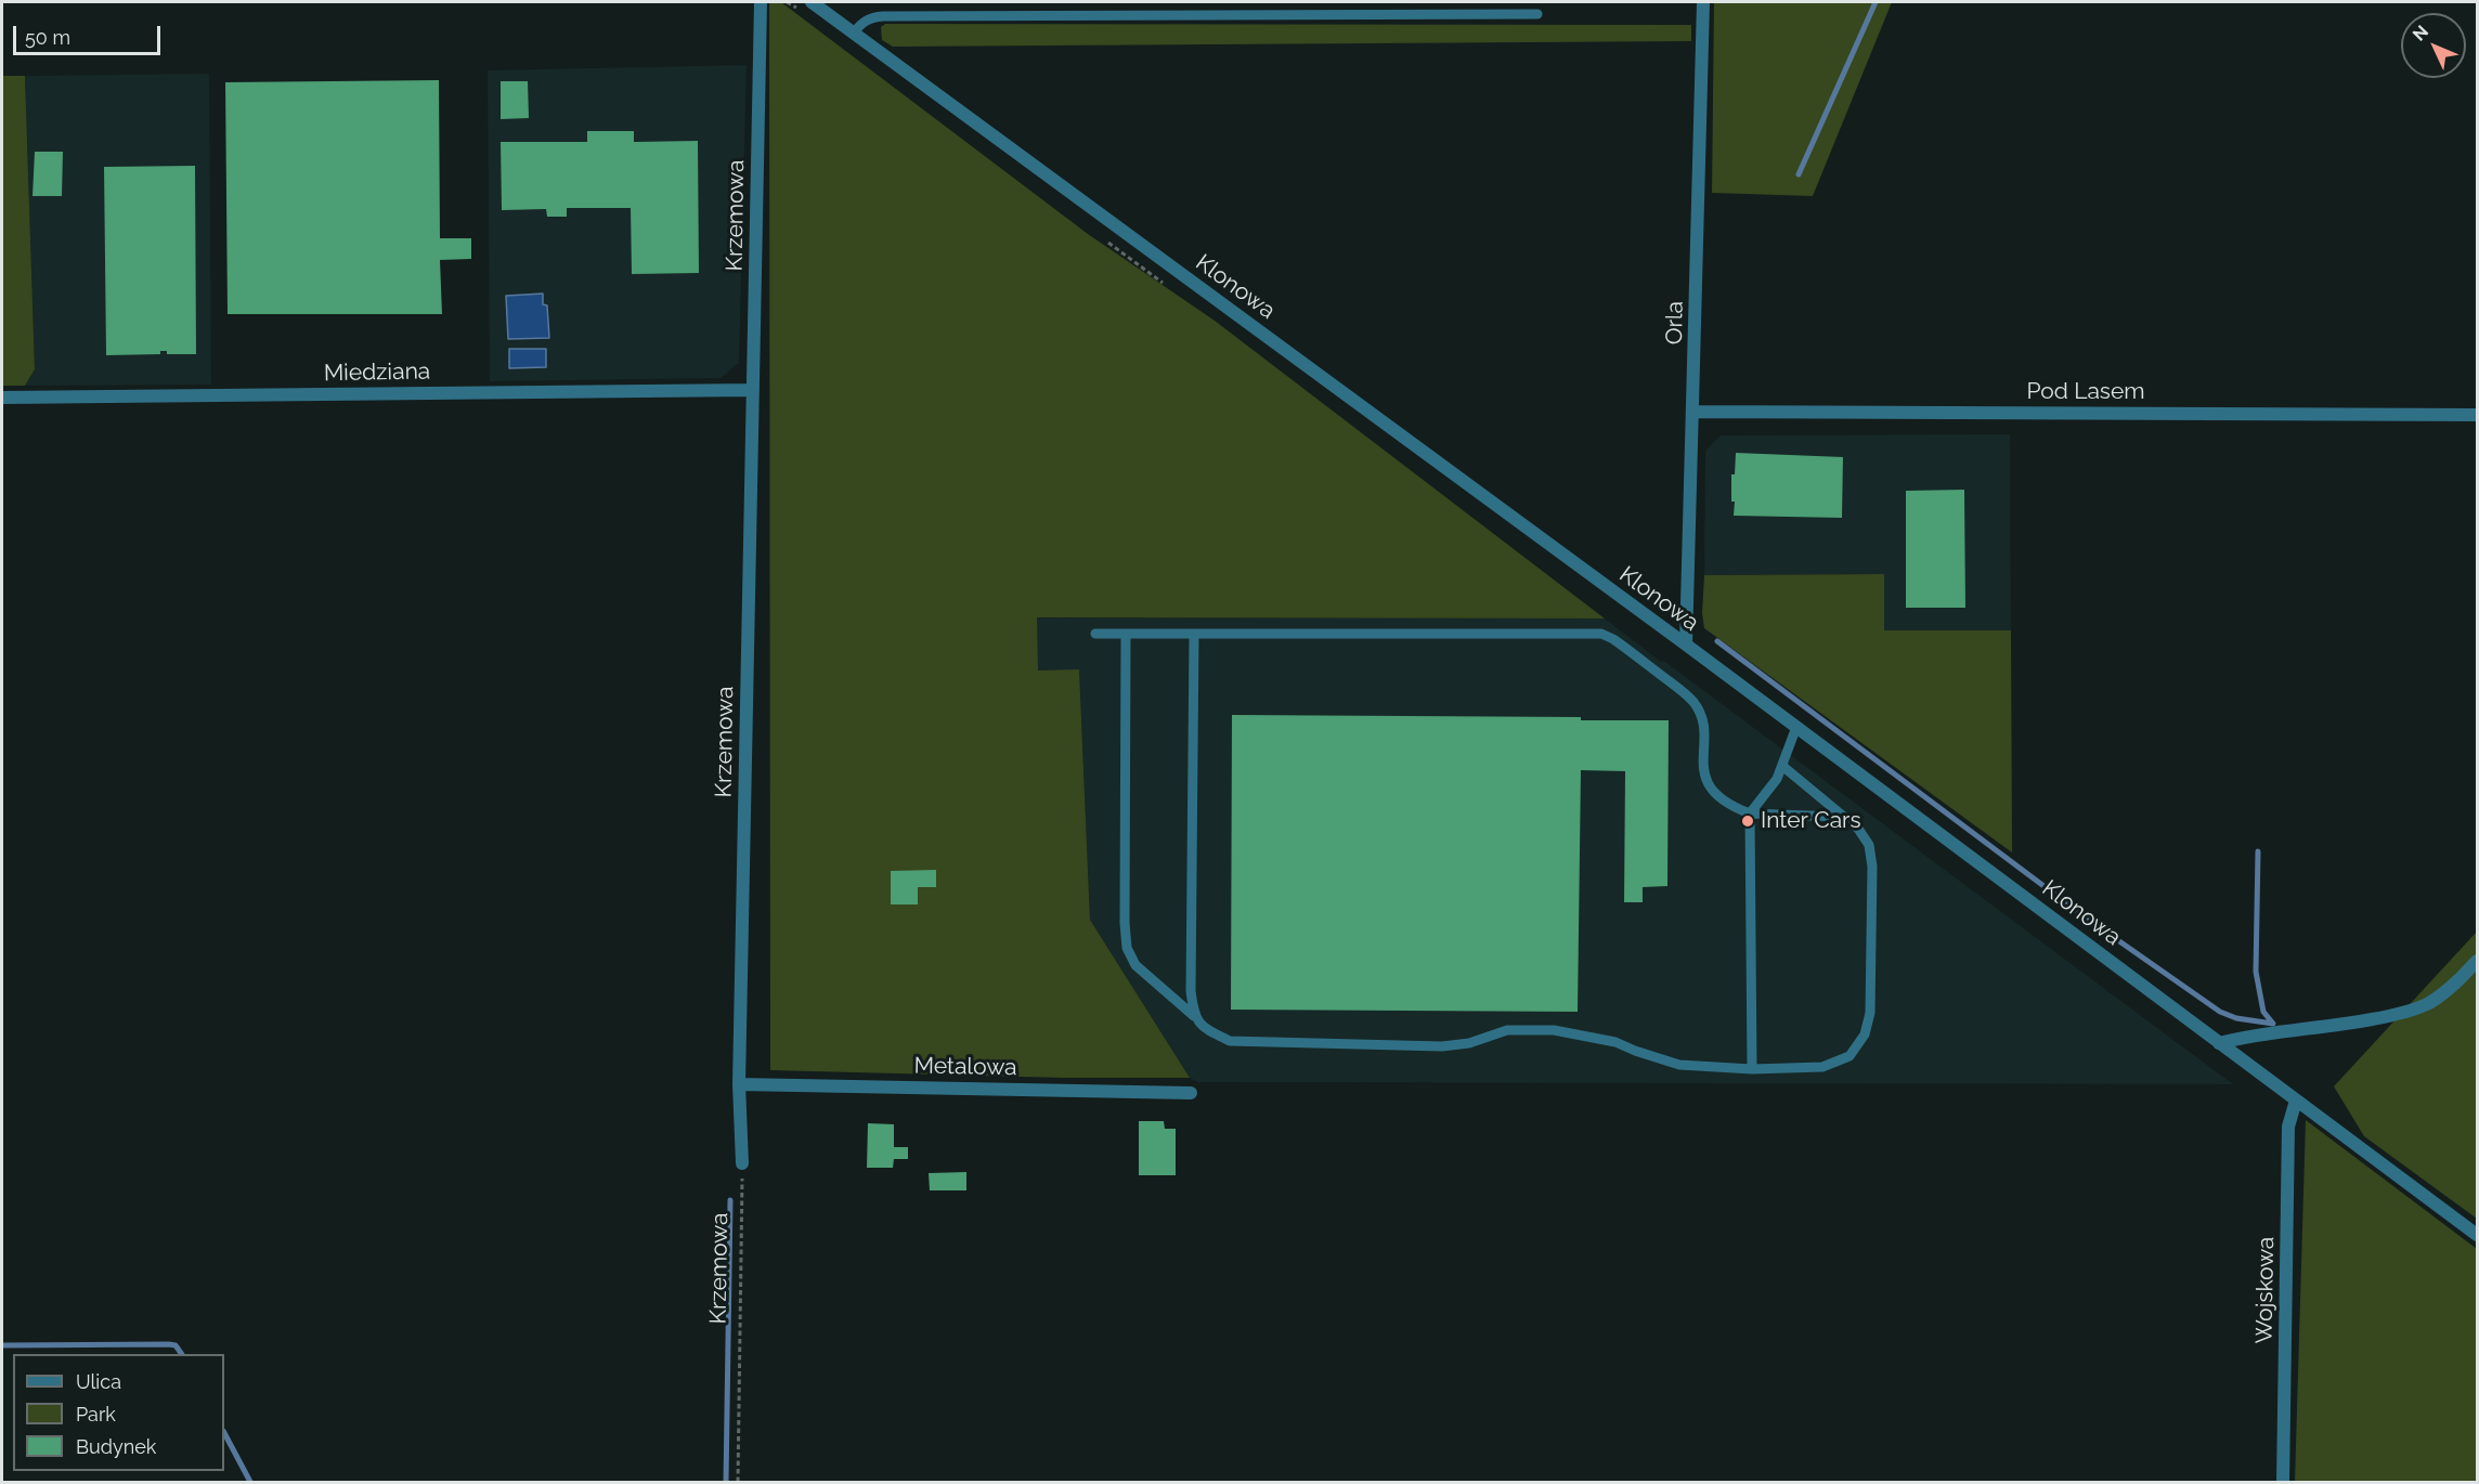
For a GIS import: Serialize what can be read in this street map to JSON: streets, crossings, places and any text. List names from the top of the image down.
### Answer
{
  "streets": {
    "street": [
      "Krzemowa",
      "Klonowa",
      "Orla",
      "Miedziana",
      "Pod Lasem",
      "Metalowa",
      "Wojskowa"
    ]
  },
  "crossings": [
    ["Krzemowa", "Miedziana"],
    ["Krzemowa", "Metalowa"],
    ["Klonowa", "Orla"],
    ["Klonowa", "Wojskowa"],
    ["Orla", "Pod Lasem"]
  ],
  "places": ["Inter Cars"],
  "legend": ["Ulica", "Park", "Budynek"],
  "scale_bar": "50 m",
  "north": "top left"
}
